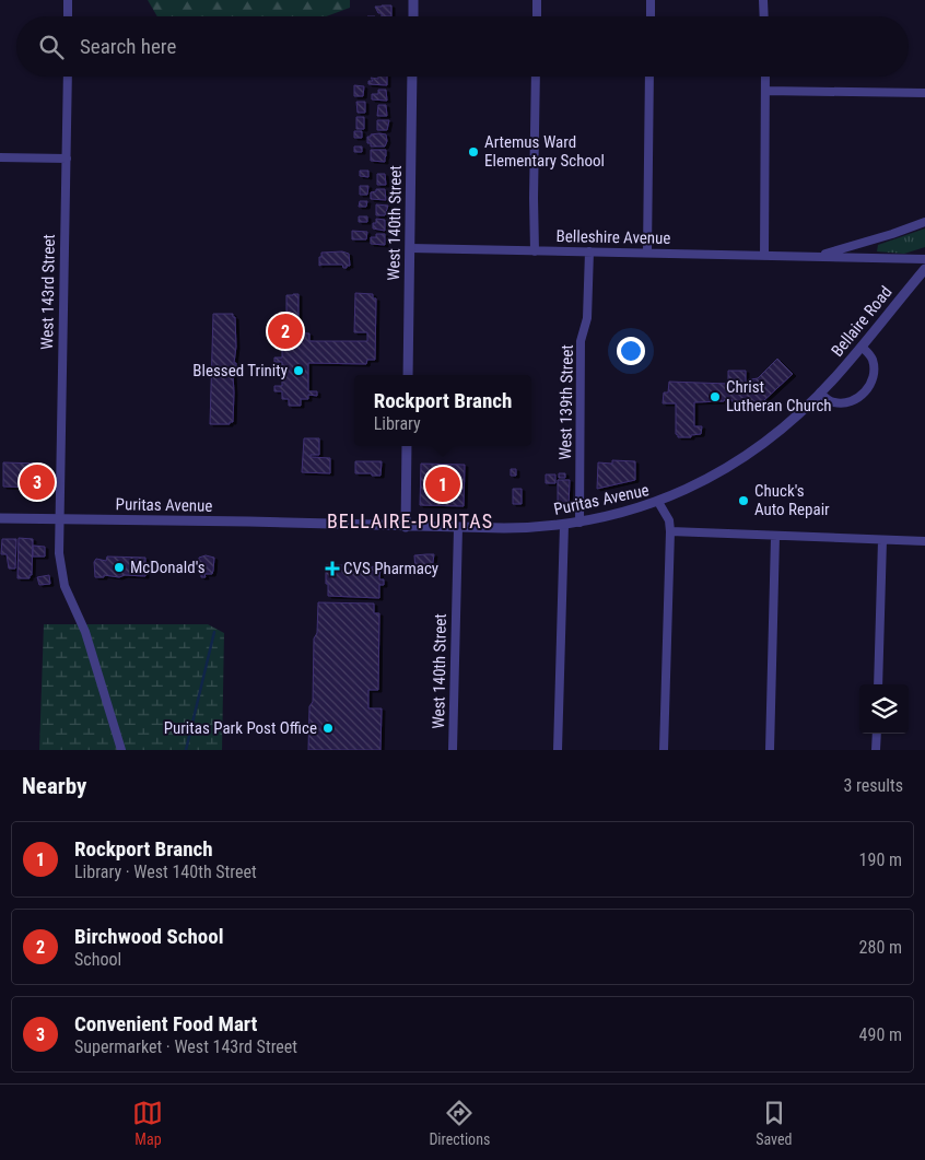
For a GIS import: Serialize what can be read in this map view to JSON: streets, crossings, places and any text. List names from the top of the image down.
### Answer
{
  "streets": {
    "street": [
      "West 140th Street",
      "Belleshire Avenue",
      "West 143rd Street",
      "Bellaire Road",
      "West 139th Street",
      "Puritas Avenue"
    ]
  },
  "crossings": [
    ["West 140th Street", "Belleshire Avenue"],
    ["West 140th Street", "Puritas Avenue"],
    ["Belleshire Avenue", "West 139th Street"],
    ["West 143rd Street", "Puritas Avenue"],
    ["Bellaire Road", "Puritas Avenue"],
    ["West 139th Street", "Puritas Avenue"]
  ],
  "districts": ["BELLAIRE-PURITAS"],
  "places": {
    "other": [
      "Artemus Ward Elementary School",
      "Blessed Trinity",
      "Christ Lutheran Church",
      "Chuck's Auto Repair",
      "McDonald's",
      "Puritas Park Post Office"
    ],
    "health": ["CVS Pharmacy"]
  },
  "page": {
    "search": "Search here",
    "pins": ["2", "3", "1"],
    "popup": ["Rockport Branch", "Library"],
    "heading": ["Nearby", "3 results"],
    "list": [
      {
        "mark": "1",
        "name": "Rockport Branch",
        "note": "Library · West 140th Street",
        "value": "190 m"
      },
      {
        "mark": "2",
        "name": "Birchwood School",
        "note": "School",
        "value": "280 m"
      },
      {
        "mark": "3",
        "name": "Convenient Food Mart",
        "note": "Supermarket · West 143rd Street",
        "value": "490 m"
      }
    ],
    "nav": ["Map", "Directions", "Saved"]
  }
}
